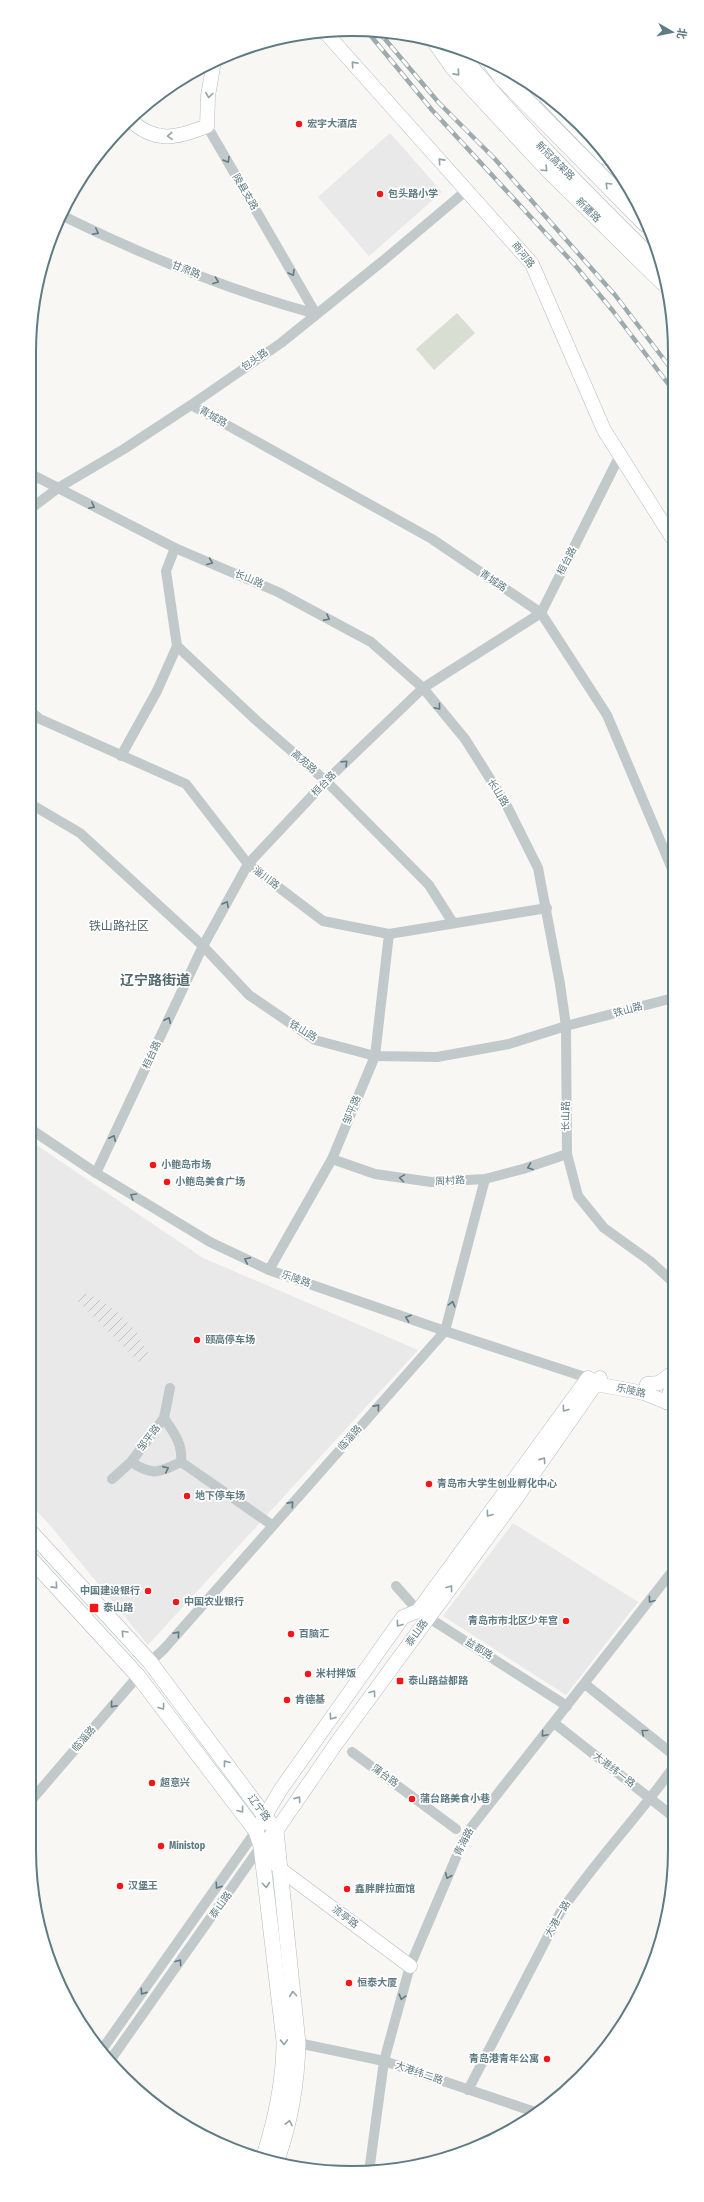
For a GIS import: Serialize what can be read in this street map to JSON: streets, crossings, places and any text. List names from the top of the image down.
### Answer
{
  "streets": {
    "highway": ["新冠高架路"],
    "main road": ["辽宁路"],
    "street": [
      "陵县支路",
      "新疆路",
      "商河路",
      "甘肃路",
      "包头路",
      "青城路",
      "桓台路",
      "长山路",
      "高苑路",
      "淄川路",
      "铁山路",
      "邹平路",
      "周村路",
      "乐陵路",
      "临淄路",
      "泰山路",
      "益都路",
      "大港纬一路",
      "蒲台路",
      "青海路",
      "流亭路",
      "大港一路",
      "大港纬二路"
    ]
  },
  "crossings": [
    ["陵县支路", "甘肃路"],
    ["陵县支路", "包头路"],
    ["商河路", "包头路"],
    ["商河路", "桓台路"],
    ["甘肃路", "包头路"],
    ["包头路", "青城路"],
    ["包头路", "长山路"],
    ["青城路", "桓台路"],
    ["桓台路", "长山路"],
    ["桓台路", "高苑路"],
    ["桓台路", "淄川路"],
    ["桓台路", "铁山路"],
    ["桓台路", "乐陵路"],
    ["长山路", "淄川路"],
    ["长山路", "铁山路"],
    ["长山路", "周村路"],
    ["高苑路", "淄川路"],
    ["淄川路", "邹平路"],
    ["铁山路", "邹平路"],
    ["邹平路", "周村路"],
    ["邹平路", "乐陵路"],
    ["周村路", "临淄路"],
    ["乐陵路", "临淄路"],
    ["乐陵路", "泰山路"],
    ["临淄路", "辽宁路"],
    ["泰山路", "益都路"],
    ["泰山路", "辽宁路"],
    ["泰山路", "流亭路"],
    ["益都路", "青海路"],
    ["大港纬一路", "青海路"],
    ["大港纬一路", "大港一路"],
    ["辽宁路", "流亭路"],
    ["辽宁路", "大港纬二路"],
    ["青海路", "流亭路"],
    ["青海路", "大港纬二路"],
    ["大港一路", "大港纬二路"]
  ],
  "one_way": [
    "陵县支路",
    "新疆路",
    "甘肃路",
    "桓台路",
    "长山路",
    "周村路",
    "乐陵路",
    "青海路"
  ],
  "districts": ["铁山路社区", "辽宁路街道"],
  "places": {
    "other": [
      "宏宇大酒店",
      "包头路小学",
      "小鲍岛市场",
      "小鲍岛美食广场",
      "颐高停车场",
      "青岛市大学生创业孵化中心",
      "地下停车场",
      "中国建设银行",
      "中国农业银行",
      "青岛市市北区少年宫",
      "百脑汇",
      "米村拌饭",
      "肯德基",
      "超意兴",
      "蒲台路美食小巷",
      "Ministop",
      "汉堡王",
      "鑫胖胖拉面馆",
      "恒泰大厦",
      "青岛港青年公寓"
    ],
    "transit": ["泰山路", "泰山路益都路"]
  },
  "north": "right"
}
